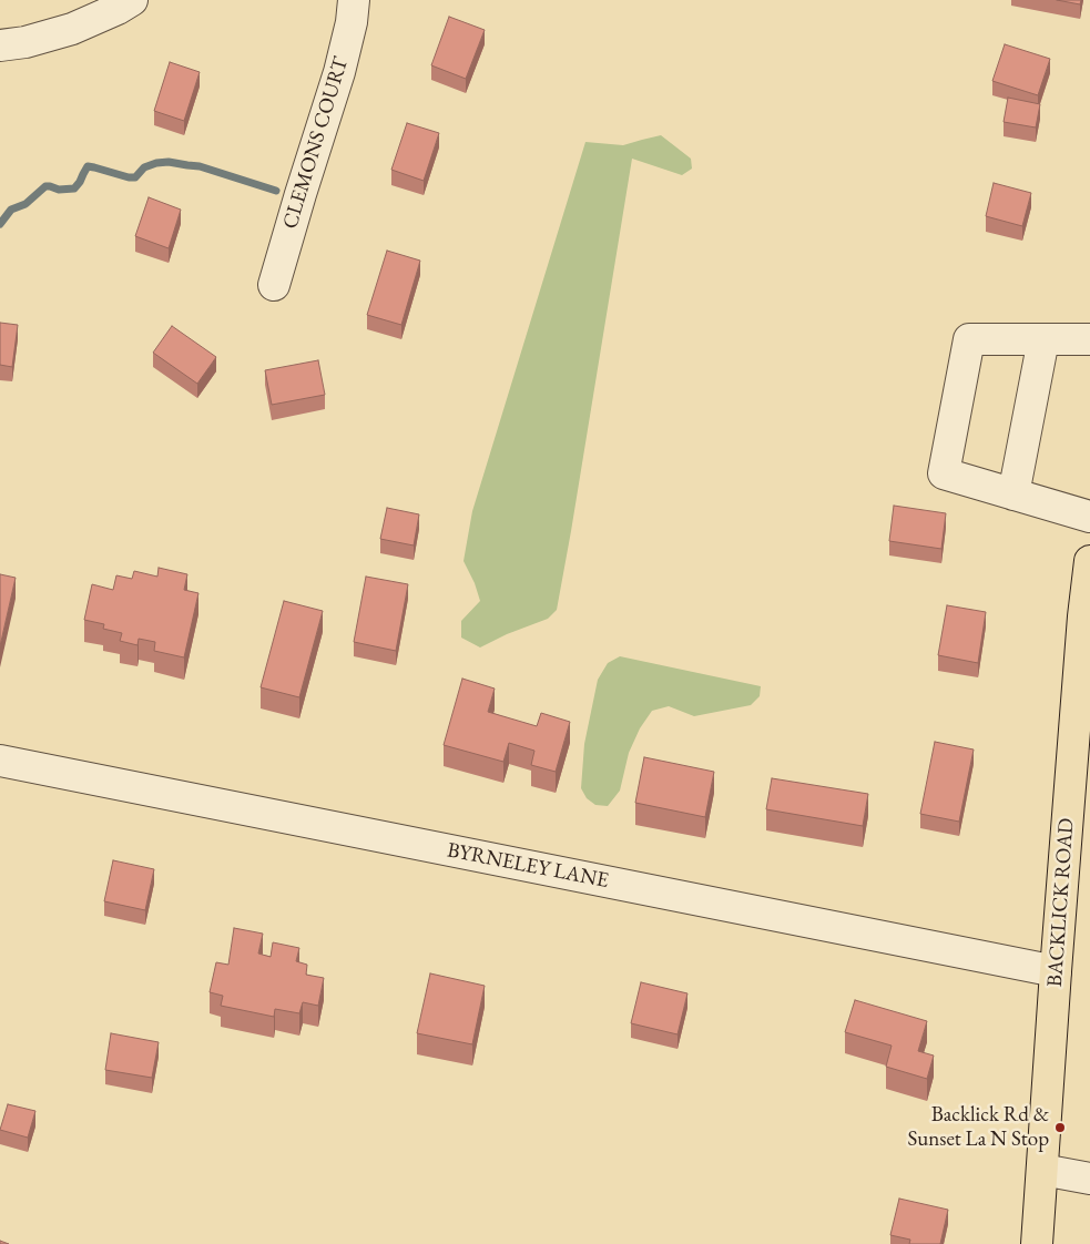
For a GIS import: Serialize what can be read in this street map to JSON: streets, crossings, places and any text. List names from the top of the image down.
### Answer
{
  "streets": {
    "main road": ["BACKLICK ROAD"],
    "street": ["CLEMONS COURT", "BYRNELEY LANE"]
  },
  "crossings": [
    ["BYRNELEY LANE", "BACKLICK ROAD"]
  ],
  "places": ["Backlick Rd & Sunset La N Stop"]
}
